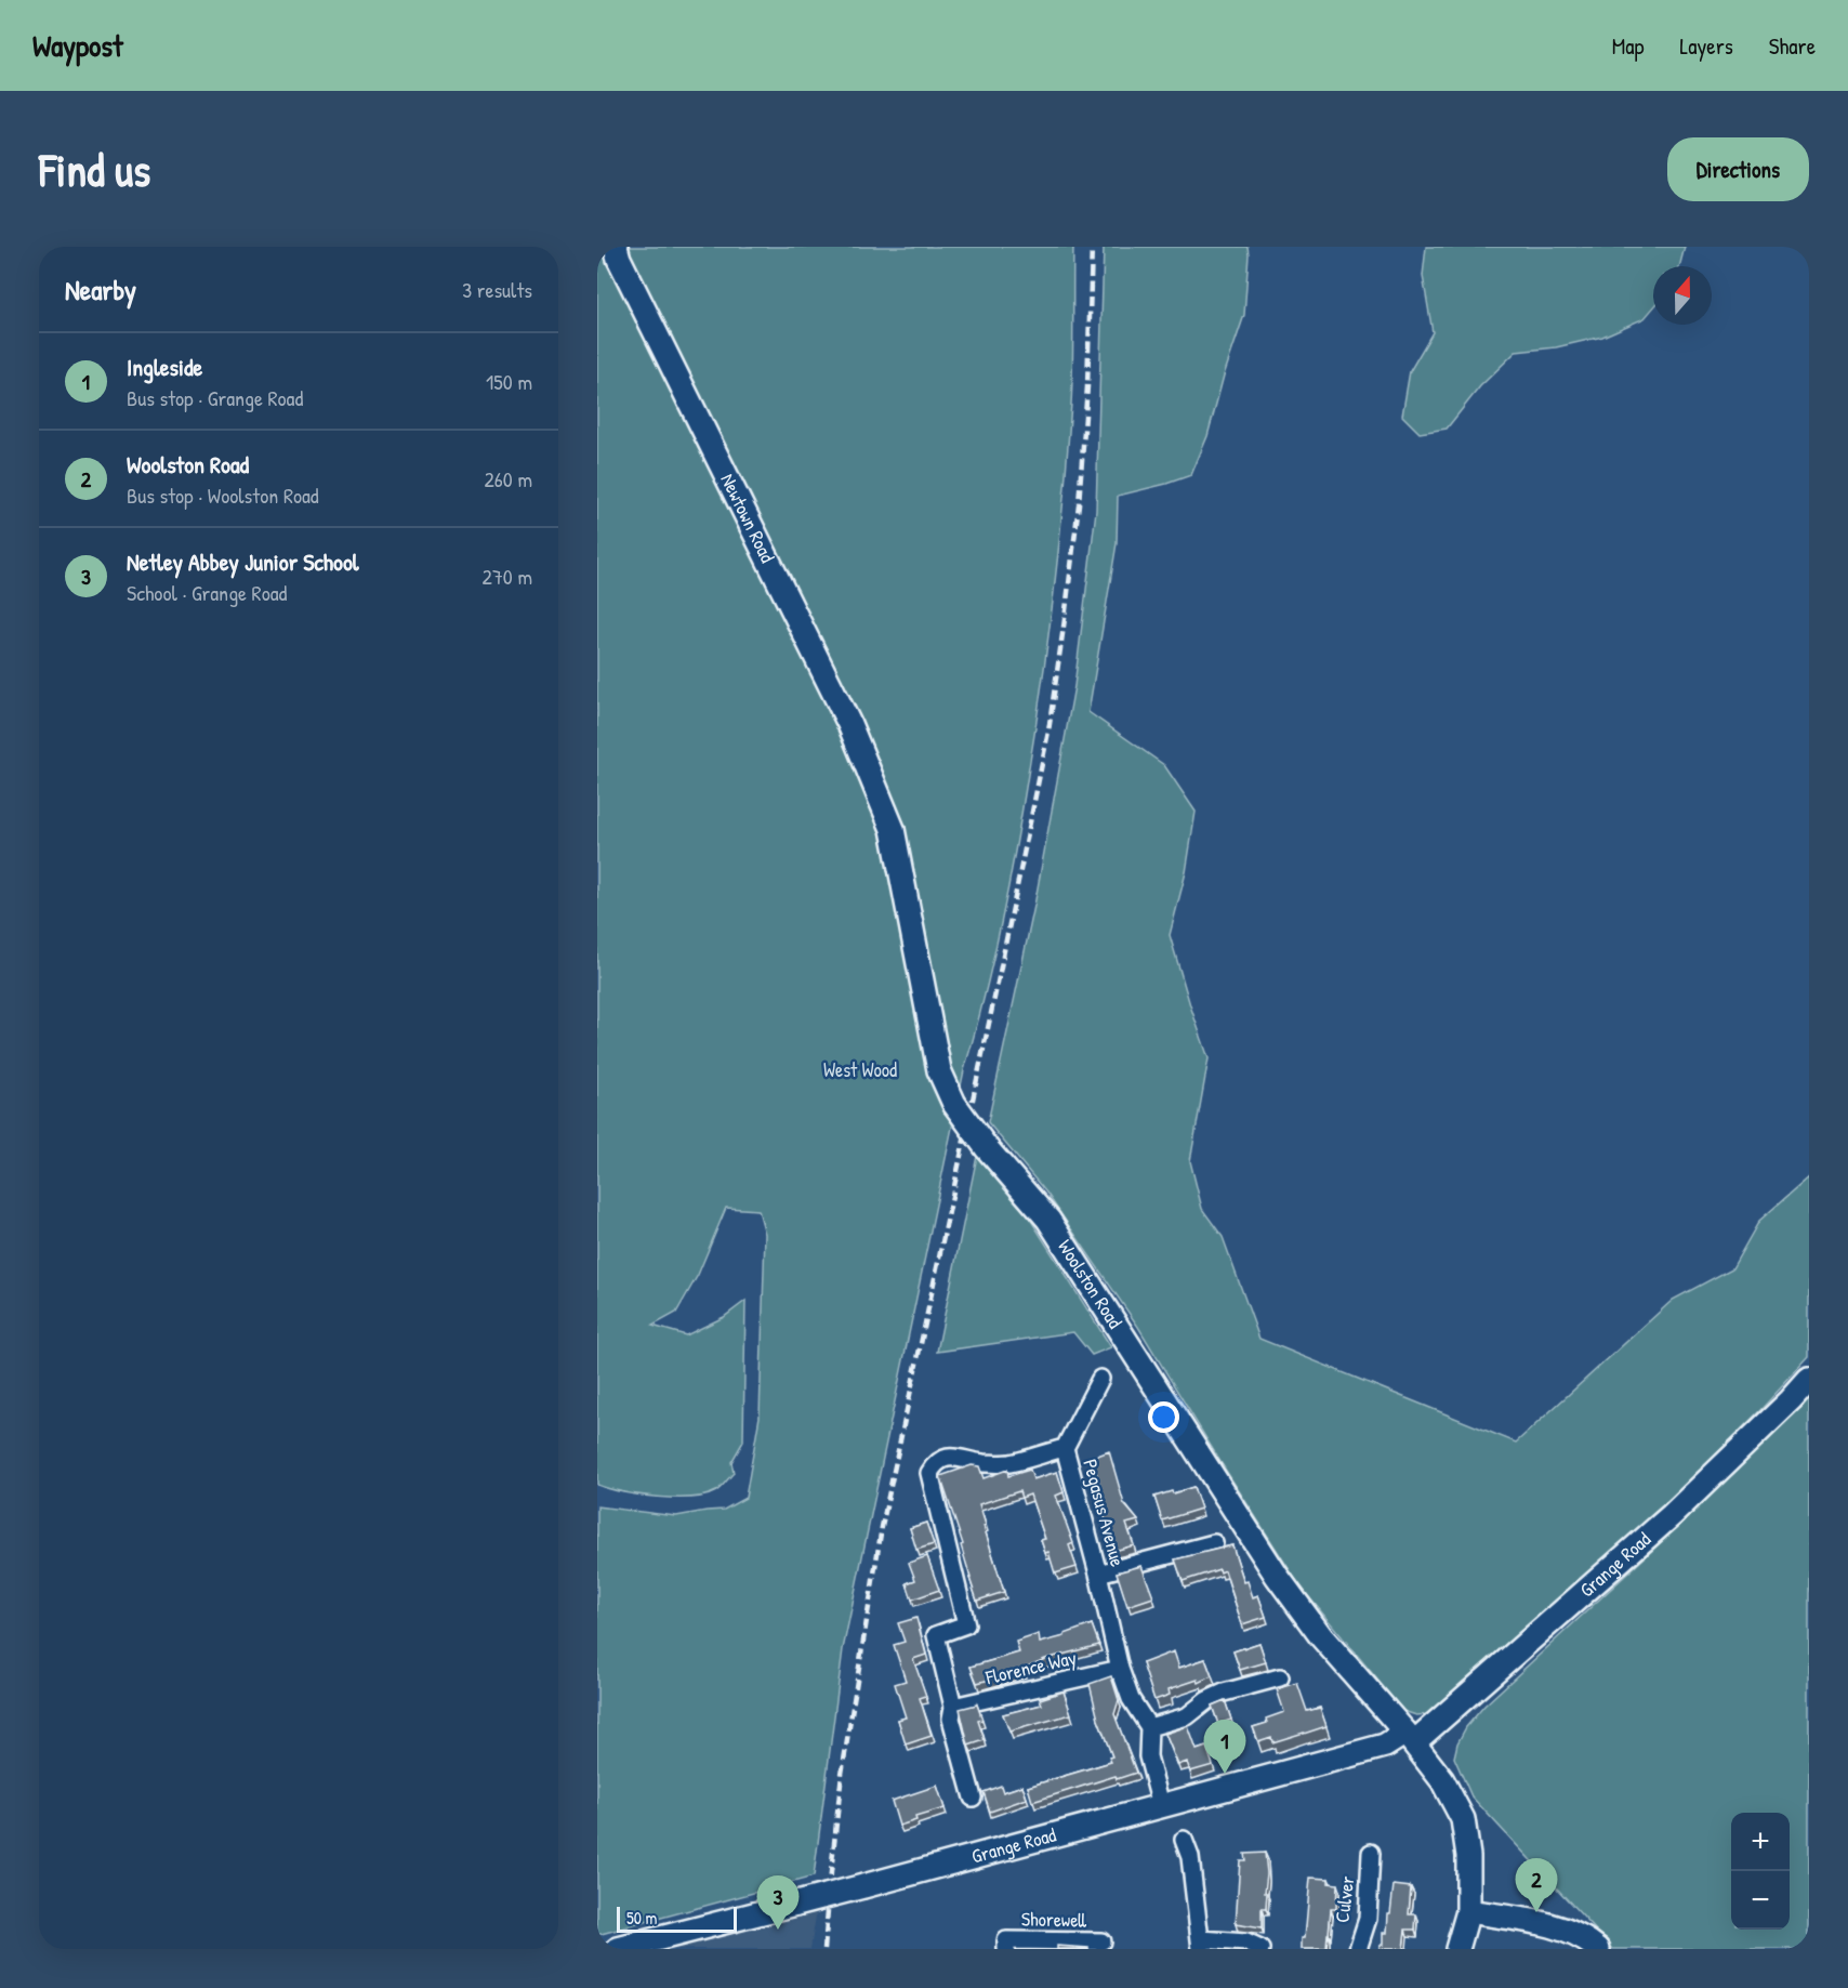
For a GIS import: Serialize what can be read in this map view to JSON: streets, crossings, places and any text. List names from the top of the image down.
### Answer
{
  "streets": {
    "street": [
      "Newtown Road",
      "Woolston Road",
      "Pegasus Avenue",
      "Grange Road",
      "Florence Way",
      "Culver",
      "Shorewell"
    ]
  },
  "crossings": [
    ["Newtown Road", "Woolston Road"],
    ["Woolston Road", "Grange Road"],
    ["Pegasus Avenue", "Florence Way"]
  ],
  "parks": ["West Wood"],
  "scale_bar": "50 m",
  "north": "top",
  "page": {
    "header": "Waypost",
    "nav": ["Map", "Layers", "Share"],
    "buttons": "Directions",
    "title": "Find us",
    "heading": ["Nearby", "3 results"],
    "list": [
      {
        "mark": "1",
        "name": "Ingleside",
        "note": "Bus stop · Grange Road",
        "value": "150 m"
      },
      {
        "mark": "2",
        "name": "Woolston Road",
        "note": "Bus stop · Woolston Road",
        "value": "260 m"
      },
      {
        "mark": "3",
        "name": "Netley Abbey Junior School",
        "note": "School · Grange Road",
        "value": "270 m"
      }
    ],
    "pins": ["1", "2", "3"],
    "map_buttons": ["+", "−"],
    "scale": "50 m"
  }
}
